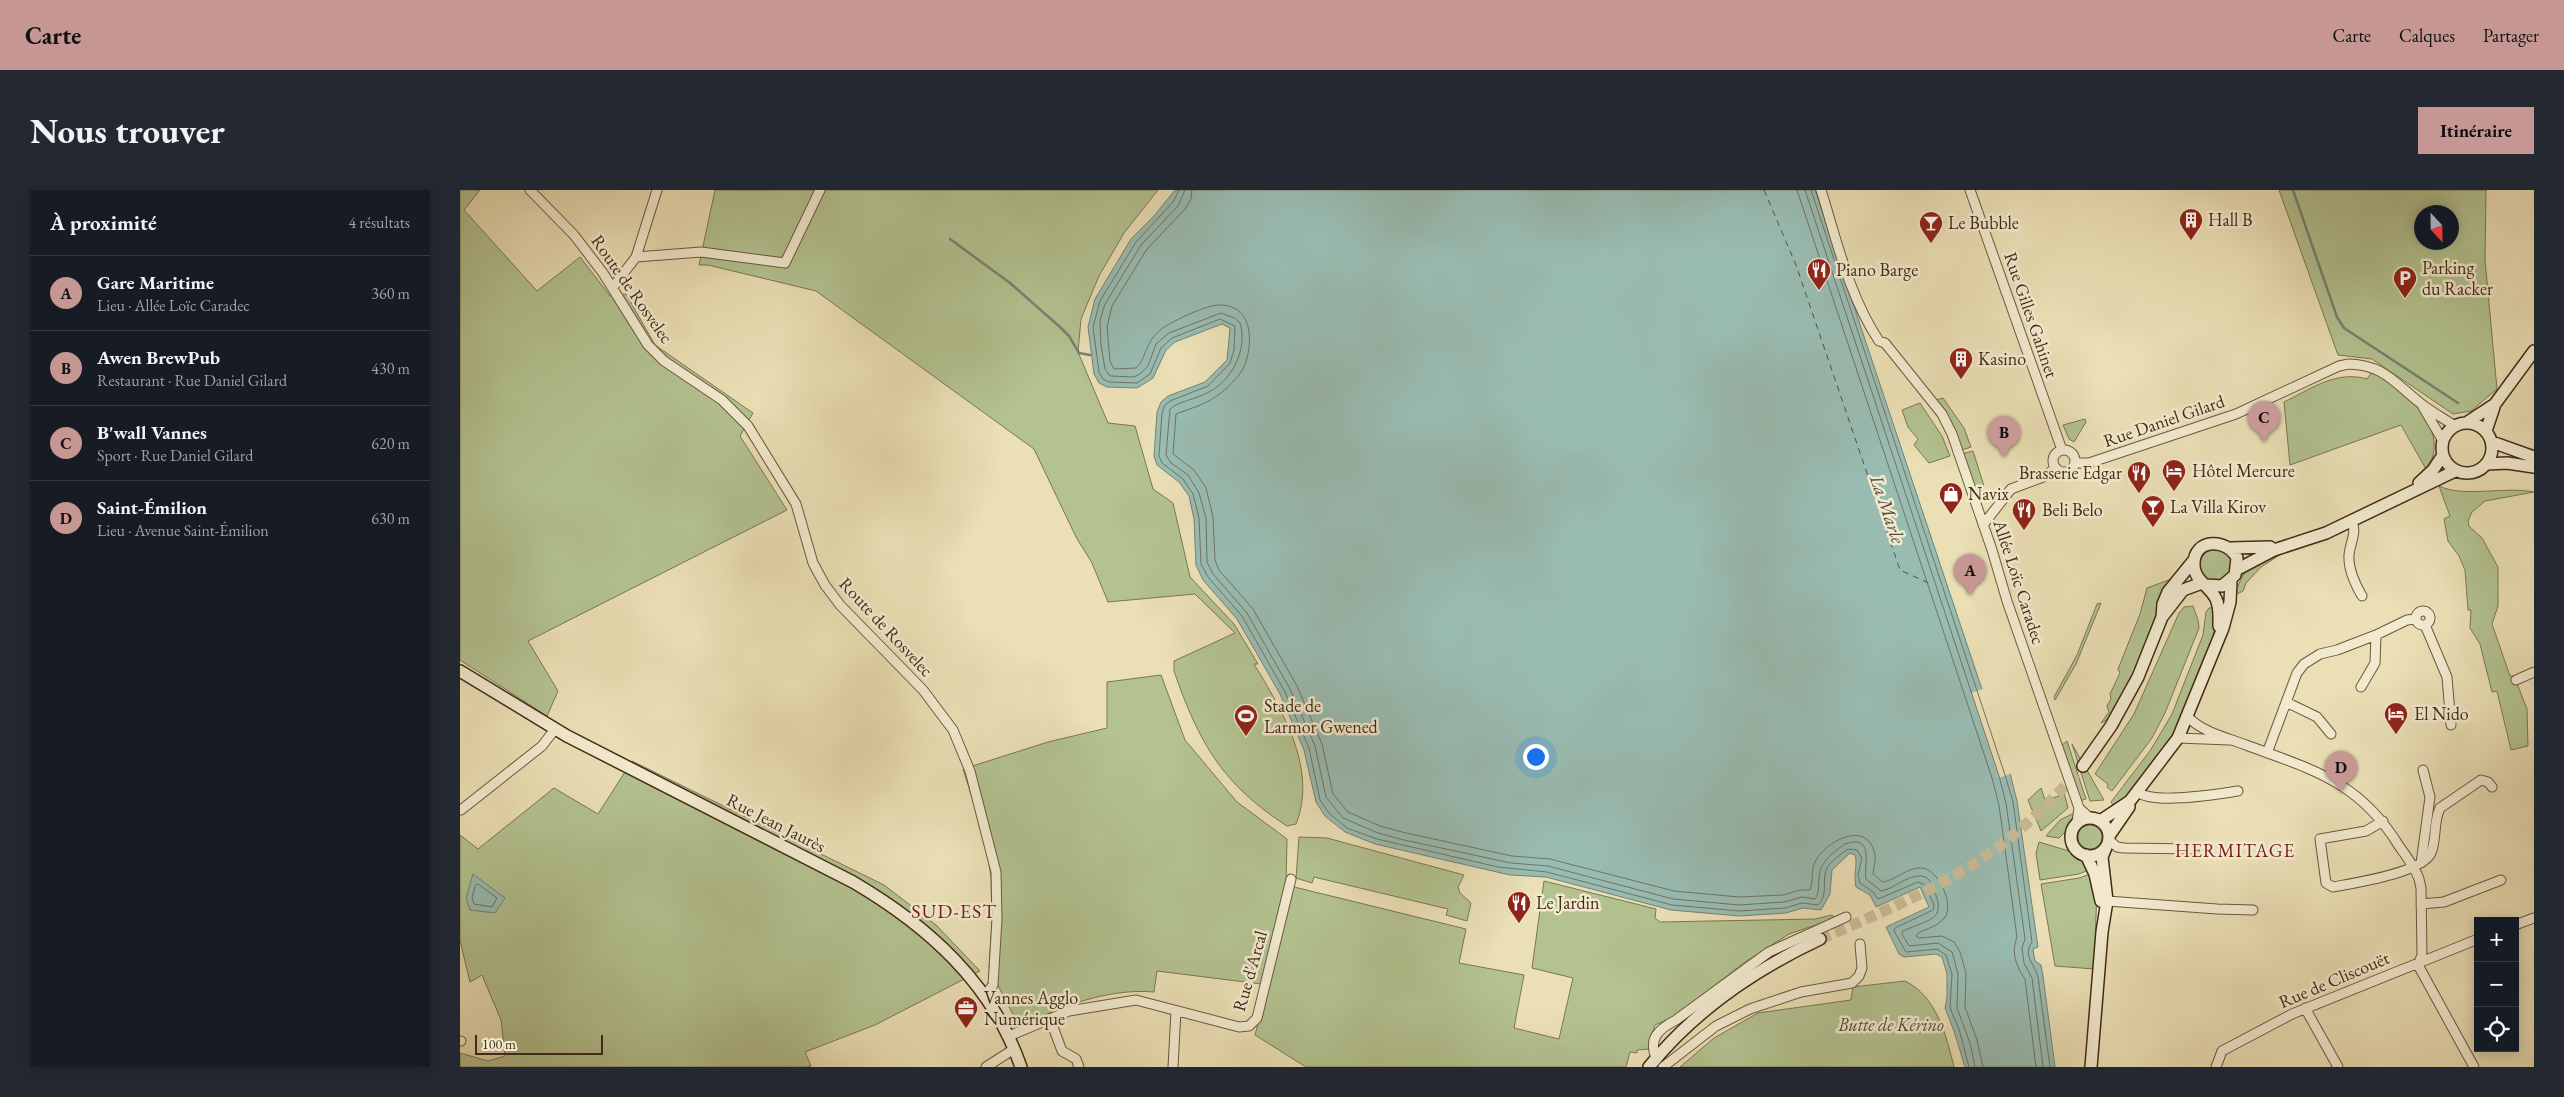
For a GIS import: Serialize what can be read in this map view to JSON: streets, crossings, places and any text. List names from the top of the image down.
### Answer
{
  "streets": {
    "main road": ["Rue Jean Jaurès"],
    "street": [
      "Route de Rosvelec",
      "Rue Gilles Gahinet",
      "Rue Daniel Gilard",
      "Allée Loïc Caradec",
      "Rue d'Arcal",
      "Rue de Cliscouët"
    ]
  },
  "crossings": [
    ["Route de Rosvelec", "Rue Jean Jaurès"],
    ["Rue Gilles Gahinet", "Rue Daniel Gilard"],
    ["Rue Jean Jaurès", "Rue d'Arcal"]
  ],
  "districts": ["HERMITAGE", "SUD-EST"],
  "water": ["La Marle"],
  "parks": ["Butte de Kérino"],
  "places": {
    "building": ["Hall B", "Kasino"],
    "bar": ["Le Bubble", "La Villa Kirov"],
    "restaurant": [
      "Piano Barge",
      "Brasserie Edgar",
      "Beli Belo",
      "Le Jardin"
    ],
    "parking": ["Parking du Racker"],
    "hotel": ["Hôtel Mercure", "El Nido"],
    "shop": ["Navix"],
    "sports": ["Stade de Larmor Gwened"],
    "office": ["Vannes Agglo Numérique"]
  },
  "scale_bar": "100 m",
  "north": "bottom",
  "page": {
    "header": "Carte",
    "nav": ["Carte", "Calques", "Partager"],
    "buttons": "Itinéraire",
    "title": "Nous trouver",
    "heading": ["À proximité", "4 résultats"],
    "list": [
      {
        "mark": "A",
        "name": "Gare Maritime",
        "note": "Lieu · Allée Loïc Caradec",
        "value": "360 m"
      },
      {
        "mark": "B",
        "name": "Awen BrewPub",
        "note": "Restaurant · Rue Daniel Gilard",
        "value": "430 m"
      },
      {
        "mark": "C",
        "name": "B'wall Vannes",
        "note": "Sport · Rue Daniel Gilard",
        "value": "620 m"
      },
      {
        "mark": "D",
        "name": "Saint-Émilion",
        "note": "Lieu · Avenue Saint-Émilion",
        "value": "630 m"
      }
    ],
    "pins": [
      "C",
      "B",
      "A",
      "D"
    ],
    "map_buttons": ["+", "−"],
    "scale": "100 m"
  }
}
